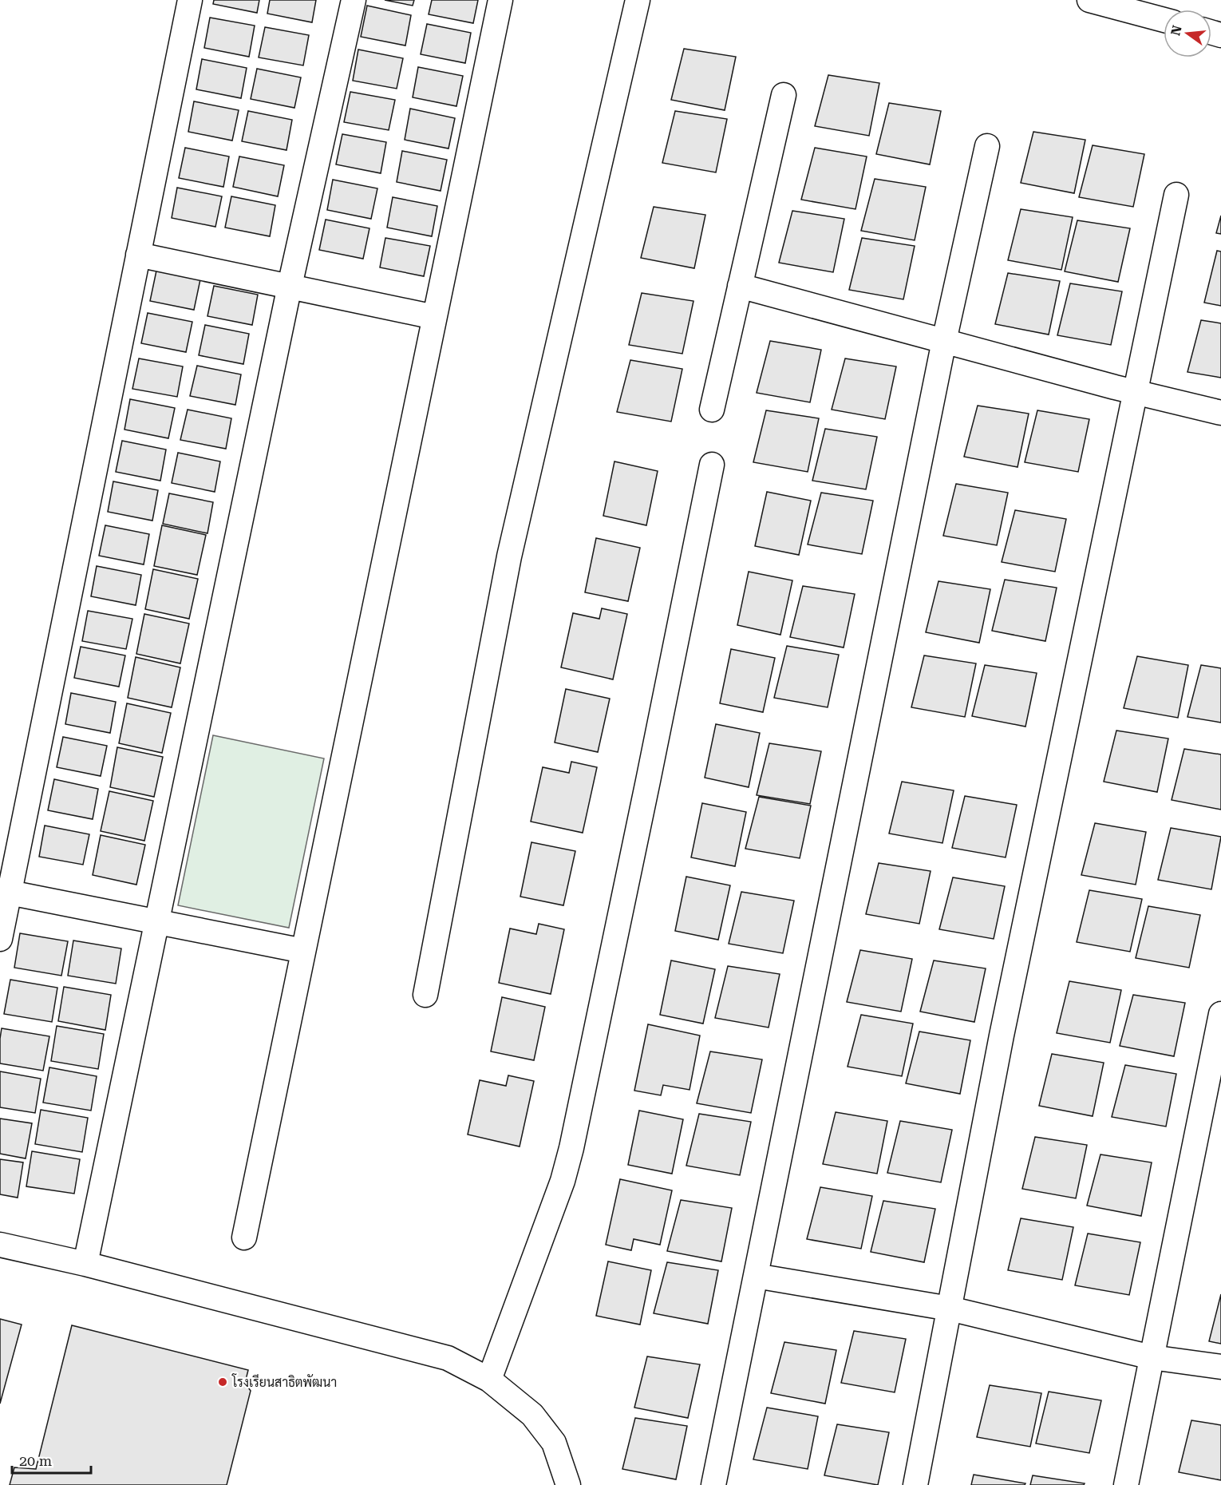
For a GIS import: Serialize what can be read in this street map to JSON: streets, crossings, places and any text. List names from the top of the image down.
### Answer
{
  "places": ["โรงเรียนสาธิตพัฒนา"],
  "scale_bar": "20 m",
  "north": "left"
}
